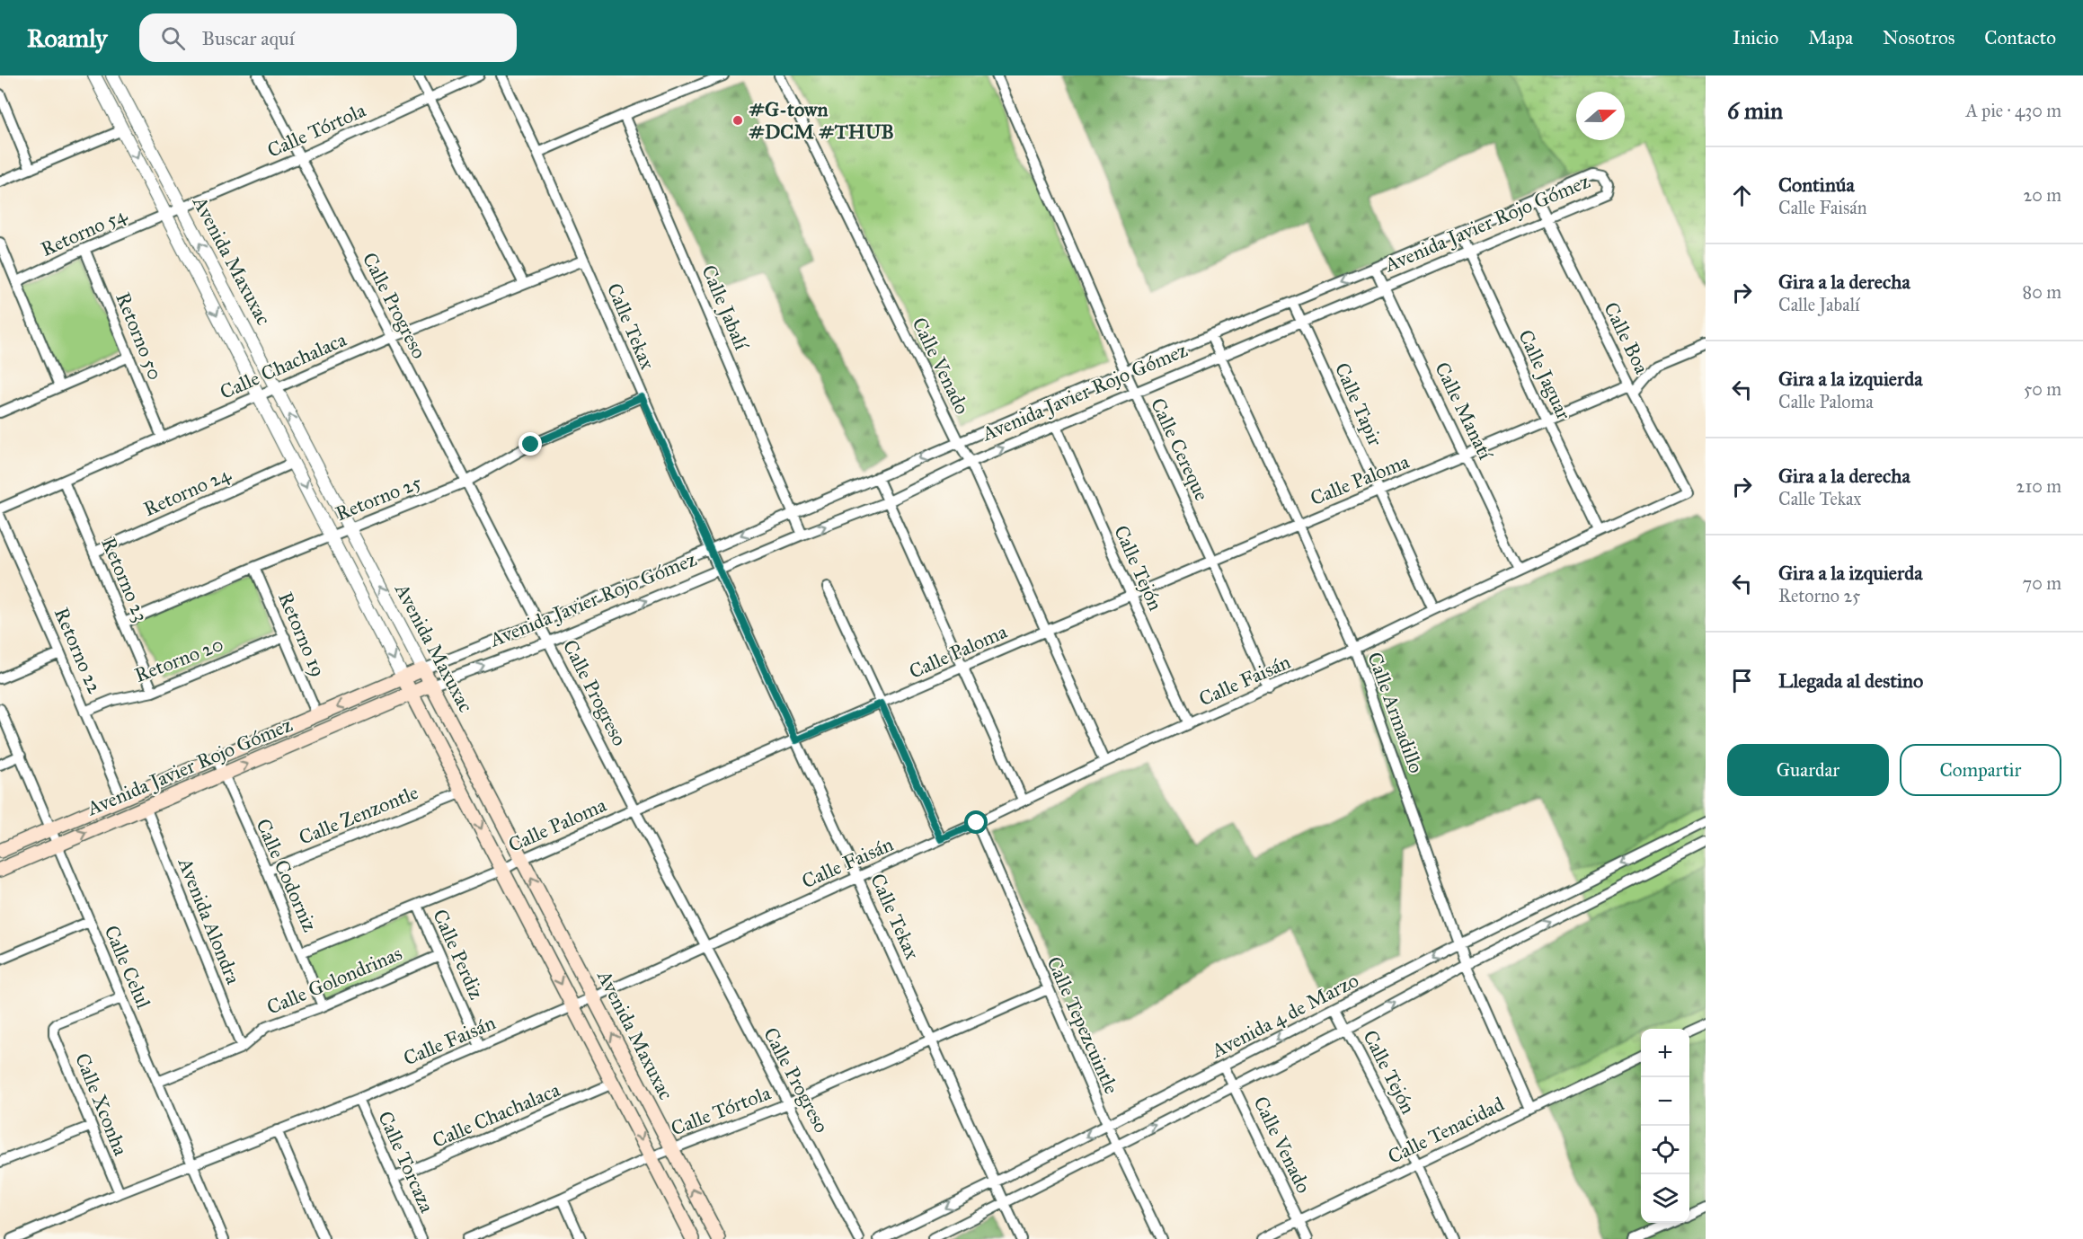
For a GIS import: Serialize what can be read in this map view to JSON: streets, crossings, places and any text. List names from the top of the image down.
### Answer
{
  "streets": {
    "main road": ["Avenida Javier Rojo Gómez", "Avenida Maxuxac"],
    "street": [
      "Calle Tórtola",
      "Retorno 54",
      "Calle Progreso",
      "Calle Jabalí",
      "Calle Tekax",
      "Retorno 50",
      "Calle Boa",
      "Calle Chachalaca",
      "Calle Venado",
      "Calle Jaguar",
      "Calle Tapir",
      "Calle Manatí",
      "Calle Cereque",
      "Calle Paloma",
      "Retorno 24",
      "Retorno 25",
      "Calle Tejón",
      "Retorno 23",
      "Retorno 19",
      "Retorno 22",
      "Retorno 20",
      "Calle Faisán",
      "Calle Armadillo",
      "Calle Zenzontle",
      "Calle Codorniz",
      "Avenida Alondra",
      "Calle Perdiz",
      "Calle Celul",
      "Calle Golondrinas",
      "Avenida 4 de Marzo",
      "Calle Tepezcuintle",
      "Calle Xconha",
      "Calle Tenacidad",
      "Calle Torcaza"
    ]
  },
  "crossings": [
    ["Calle Tórtola", "Retorno 54"],
    ["Calle Tórtola", "Avenida Maxuxac"],
    ["Calle Tórtola", "Calle Progreso"],
    ["Calle Tórtola", "Calle Tekax"],
    ["Calle Tórtola", "Calle Tepezcuintle"],
    ["Avenida Javier Rojo Gómez", "Avenida Maxuxac"],
    ["Avenida Javier Rojo Gómez", "Calle Progreso"],
    ["Avenida Javier Rojo Gómez", "Calle Jabalí"],
    ["Avenida Javier Rojo Gómez", "Calle Tekax"],
    ["Avenida Javier Rojo Gómez", "Calle Boa"],
    ["Avenida Javier Rojo Gómez", "Calle Venado"],
    ["Avenida Javier Rojo Gómez", "Calle Jaguar"],
    ["Avenida Javier Rojo Gómez", "Calle Tapir"],
    ["Avenida Javier Rojo Gómez", "Calle Manatí"],
    ["Avenida Javier Rojo Gómez", "Calle Cereque"],
    ["Avenida Javier Rojo Gómez", "Calle Tejón"],
    ["Avenida Javier Rojo Gómez", "Retorno 19"],
    ["Avenida Javier Rojo Gómez", "Retorno 22"],
    ["Avenida Javier Rojo Gómez", "Calle Armadillo"],
    ["Avenida Javier Rojo Gómez", "Calle Codorniz"],
    ["Avenida Javier Rojo Gómez", "Avenida Alondra"],
    ["Avenida Javier Rojo Gómez", "Calle Celul"],
    ["Retorno 54", "Avenida Maxuxac"],
    ["Retorno 54", "Retorno 50"],
    ["Avenida Maxuxac", "Calle Chachalaca"],
    ["Avenida Maxuxac", "Calle Paloma"],
    ["Avenida Maxuxac", "Retorno 24"],
    ["Avenida Maxuxac", "Retorno 25"],
    ["Avenida Maxuxac", "Calle Faisán"],
    ["Avenida Maxuxac", "Calle Zenzontle"],
    ["Calle Progreso", "Calle Chachalaca"],
    ["Calle Progreso", "Calle Paloma"],
    ["Calle Progreso", "Retorno 25"],
    ["Calle Progreso", "Calle Faisán"],
    ["Calle Tekax", "Calle Chachalaca"],
    ["Calle Tekax", "Calle Paloma"],
    ["Calle Tekax", "Retorno 25"],
    ["Calle Tekax", "Calle Faisán"],
    ["Calle Tekax", "Avenida 4 de Marzo"],
    ["Retorno 50", "Calle Chachalaca"],
    ["Calle Boa", "Calle Paloma"],
    ["Calle Boa", "Calle Faisán"],
    ["Calle Chachalaca", "Retorno 23"],
    ["Calle Chachalaca", "Calle Torcaza"],
    ["Calle Venado", "Calle Paloma"],
    ["Calle Venado", "Calle Faisán"],
    ["Calle Venado", "Avenida 4 de Marzo"],
    ["Calle Venado", "Calle Tenacidad"],
    ["Calle Jaguar", "Calle Paloma"],
    ["Calle Jaguar", "Calle Faisán"],
    ["Calle Tapir", "Calle Paloma"],
    ["Calle Tapir", "Calle Faisán"],
    ["Calle Manatí", "Calle Paloma"],
    ["Calle Manatí", "Calle Faisán"],
    ["Calle Cereque", "Calle Paloma"],
    ["Calle Cereque", "Calle Faisán"],
    ["Calle Paloma", "Calle Tejón"],
    ["Calle Paloma", "Calle Armadillo"],
    ["Calle Paloma", "Calle Codorniz"],
    ["Calle Paloma", "Calle Perdiz"],
    ["Retorno 24", "Retorno 23"],
    ["Retorno 25", "Retorno 23"],
    ["Retorno 25", "Retorno 19"],
    ["Calle Tejón", "Calle Faisán"],
    ["Calle Tejón", "Avenida 4 de Marzo"],
    ["Calle Tejón", "Calle Tenacidad"],
    ["Retorno 23", "Retorno 20"],
    ["Retorno 19", "Retorno 20"],
    ["Retorno 22", "Retorno 20"],
    ["Calle Faisán", "Calle Armadillo"],
    ["Calle Faisán", "Calle Perdiz"],
    ["Calle Faisán", "Calle Celul"],
    ["Calle Faisán", "Calle Tepezcuintle"],
    ["Calle Faisán", "Calle Xconha"],
    ["Calle Faisán", "Calle Torcaza"],
    ["Calle Armadillo", "Avenida 4 de Marzo"],
    ["Calle Armadillo", "Calle Tenacidad"],
    ["Calle Zenzontle", "Calle Codorniz"],
    ["Calle Codorniz", "Calle Golondrinas"],
    ["Avenida Alondra", "Calle Golondrinas"],
    ["Calle Perdiz", "Calle Golondrinas"],
    ["Calle Celul", "Calle Golondrinas"],
    ["Calle Celul", "Calle Xconha"],
    ["Avenida 4 de Marzo", "Calle Tepezcuintle"]
  ],
  "places": ["#G-town #DCM #THUB"],
  "north": "right",
  "page": {
    "header": "Roamly",
    "search": "Buscar aquí",
    "nav": [
      "Inicio",
      "Mapa",
      "Nosotros",
      "Contacto"
    ],
    "heading": ["6 min", "A pie · 430 m"],
    "list": [
      ["Continúa", "Calle Faisán", "20 m"],
      ["Gira a la derecha", "Calle Jabalí", "80 m"],
      ["Gira a la izquierda", "Calle Paloma", "50 m"],
      ["Gira a la derecha", "Calle Tekax", "210 m"],
      ["Gira a la izquierda", "Retorno 25", "70 m"],
      "Llegada al destino"
    ],
    "buttons": ["Guardar", "Compartir"],
    "map_buttons": ["+", "−"]
  }
}
